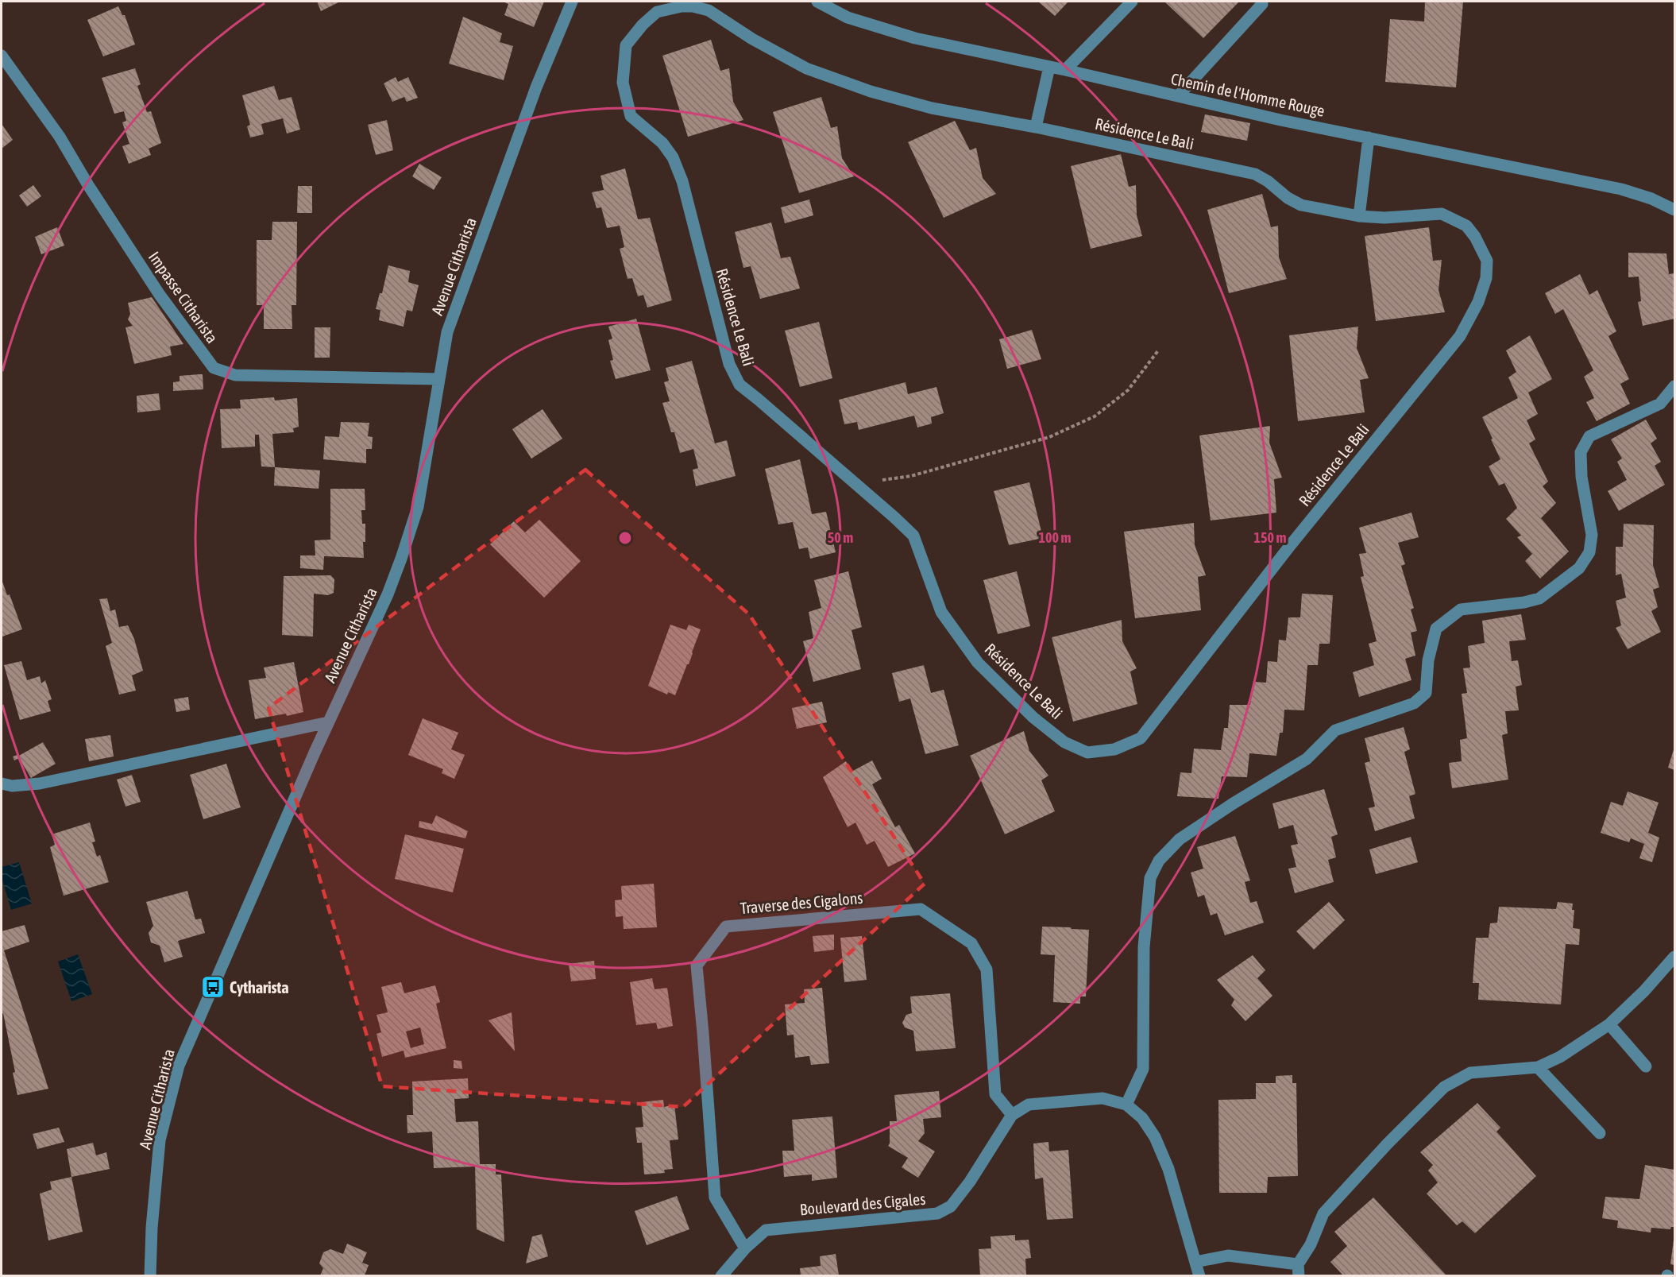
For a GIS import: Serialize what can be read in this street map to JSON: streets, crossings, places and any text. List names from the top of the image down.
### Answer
{
  "streets": {
    "street": [
      "Chemin de l'Homme Rouge",
      "Résidence Le Bali",
      "Avenue Citharista",
      "Impasse Citharista",
      "Traverse des Cigalons",
      "Boulevard des Cigales"
    ]
  },
  "crossings": [
    ["Avenue Citharista", "Impasse Citharista"],
    ["Traverse des Cigalons", "Boulevard des Cigales"]
  ],
  "places": {
    "bus stop": ["Cytharista"]
  },
  "rings": ["50 m", "100 m", "150 m"]
}
